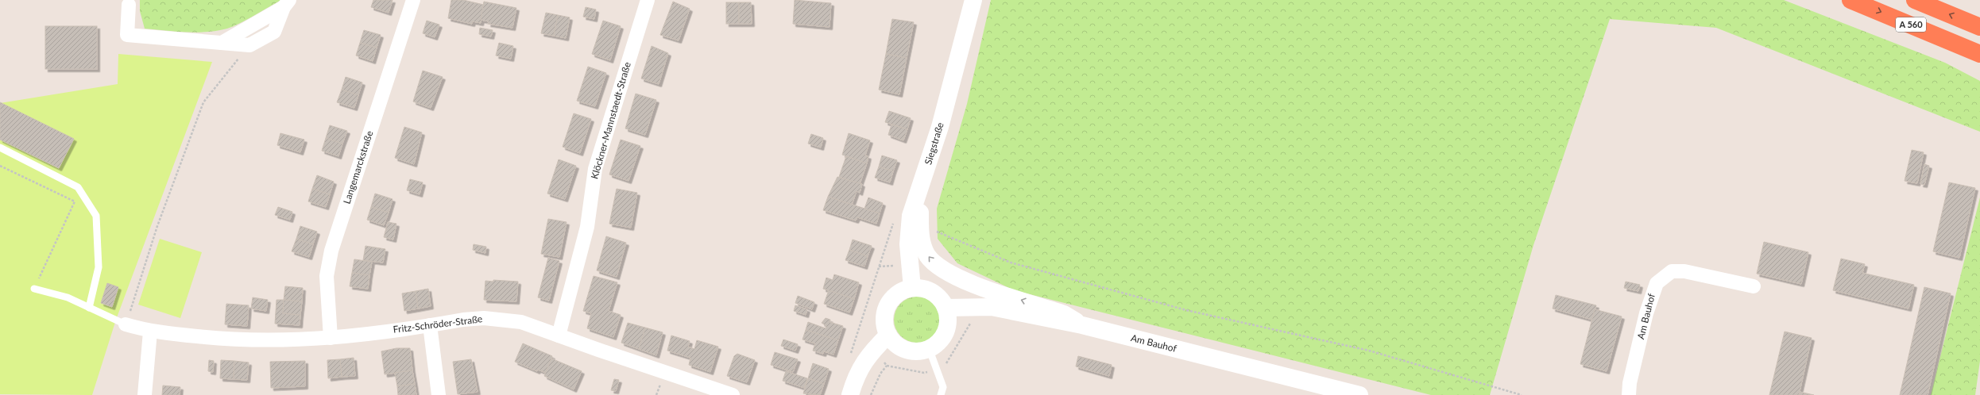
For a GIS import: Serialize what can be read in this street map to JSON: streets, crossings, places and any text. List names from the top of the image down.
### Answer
{
  "streets": {
    "highway": ["A 560"],
    "main road": ["Siegstraße", "Am Bauhof"],
    "street": ["Klöckner-Mannstaedt-Straße", "Langemarckstraße", "Fritz-Schröder-Straße"]
  },
  "crossings": [
    ["Klöckner-Mannstaedt-Straße", "Fritz-Schröder-Straße"],
    ["Siegstraße", "Am Bauhof"],
    ["Langemarckstraße", "Fritz-Schröder-Straße"]
  ]
}
